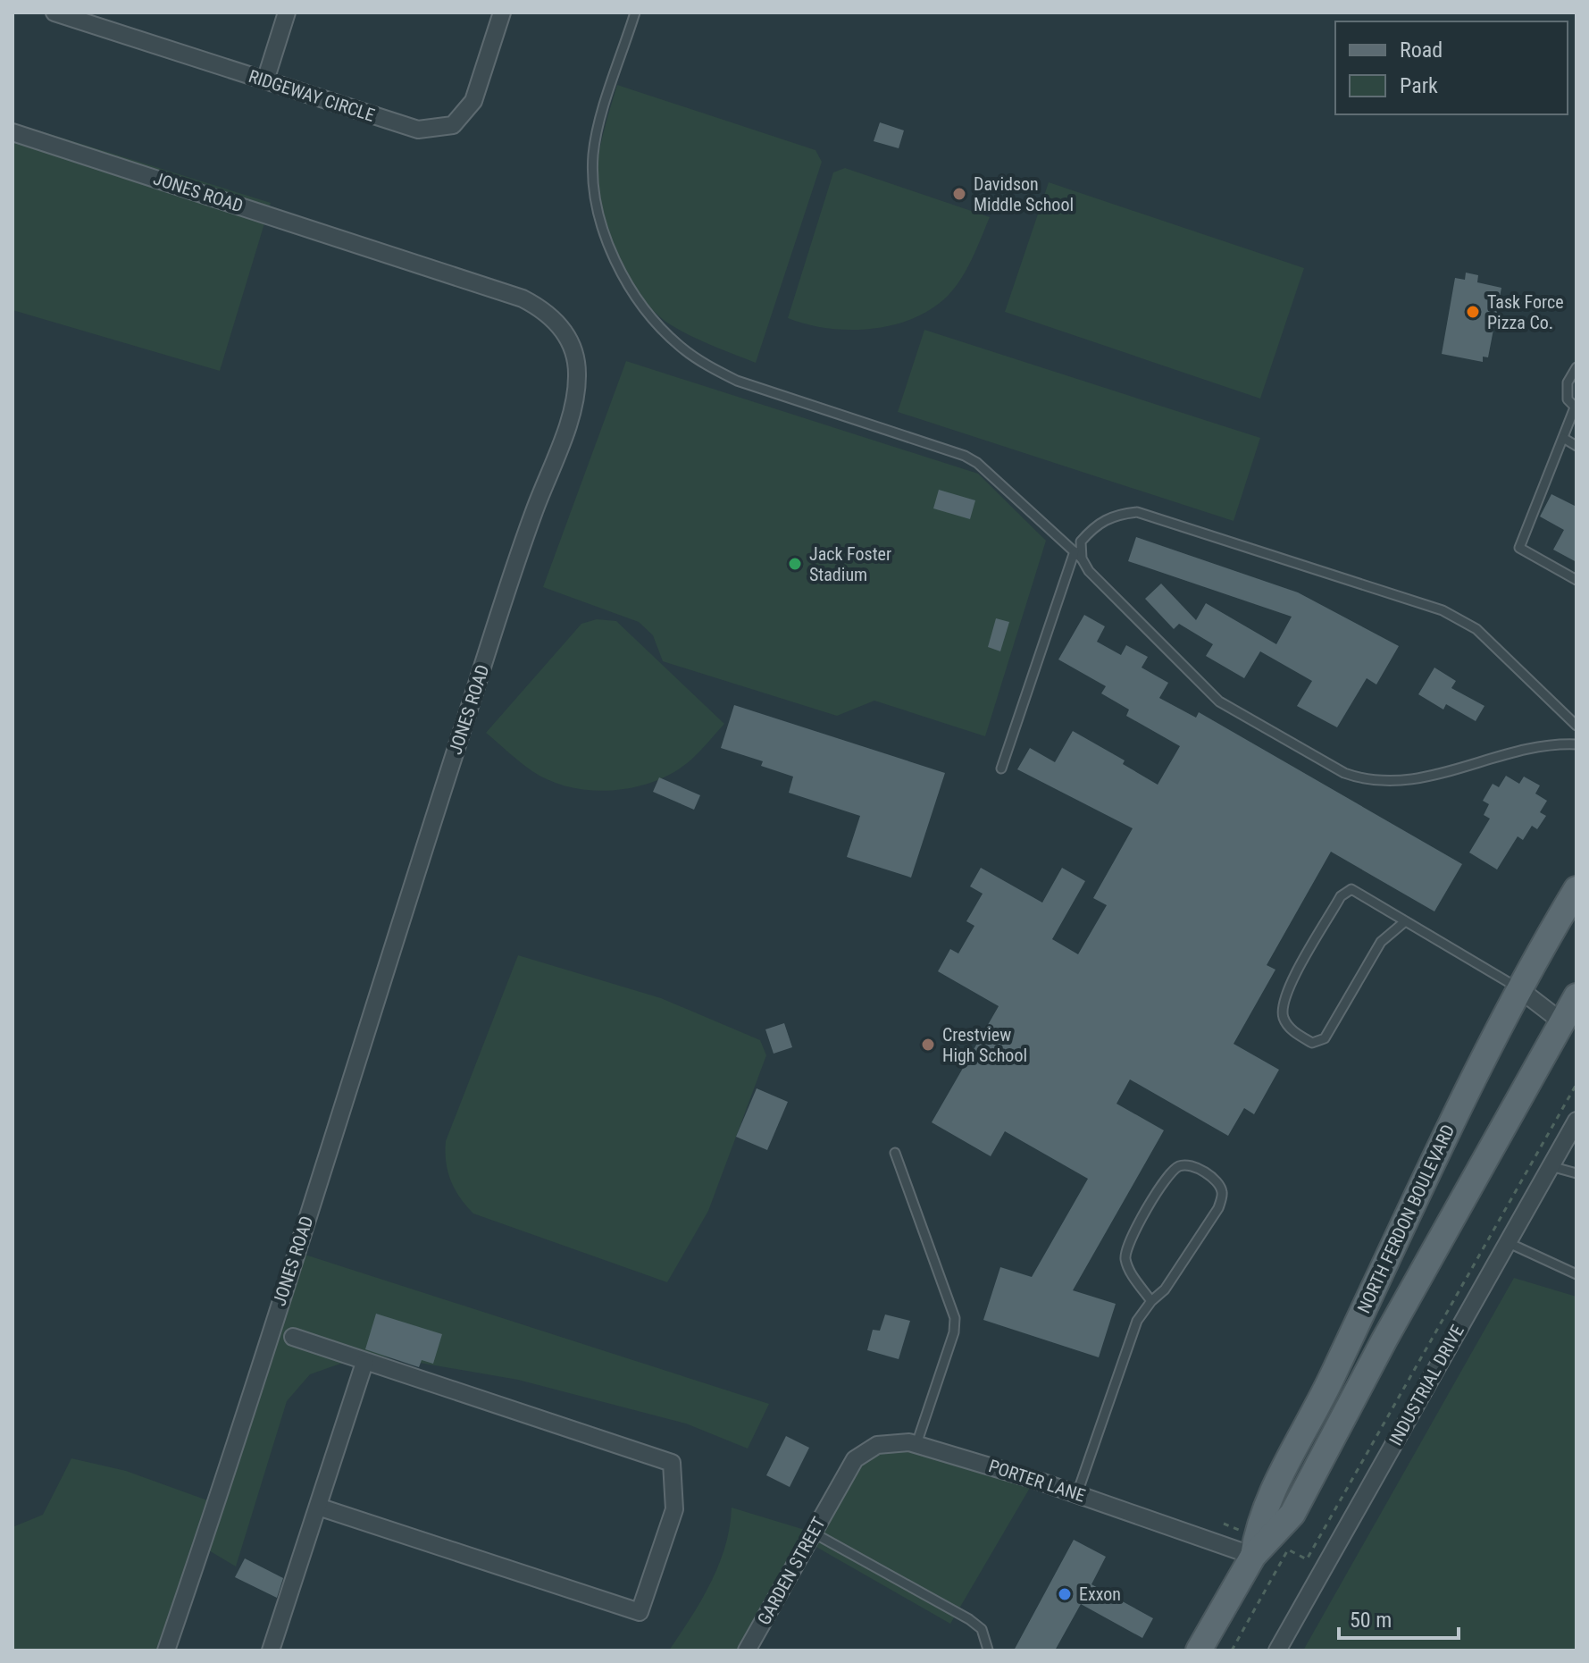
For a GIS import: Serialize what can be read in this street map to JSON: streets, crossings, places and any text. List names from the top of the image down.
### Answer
{
  "streets": {
    "main road": ["NORTH FERDON BOULEVARD"],
    "street": [
      "RIDGEWAY CIRCLE",
      "JONES ROAD",
      "INDUSTRIAL DRIVE",
      "PORTER LANE",
      "GARDEN STREET"
    ]
  },
  "crossings": [
    ["NORTH FERDON BOULEVARD", "PORTER LANE"],
    ["PORTER LANE", "GARDEN STREET"]
  ],
  "places": [
    "Davidson Middle School",
    "Task Force Pizza Co.",
    "Jack Foster Stadium",
    "Crestview High School",
    "Exxon"
  ],
  "legend": ["Road", "Park"],
  "scale_bar": "50 m"
}
